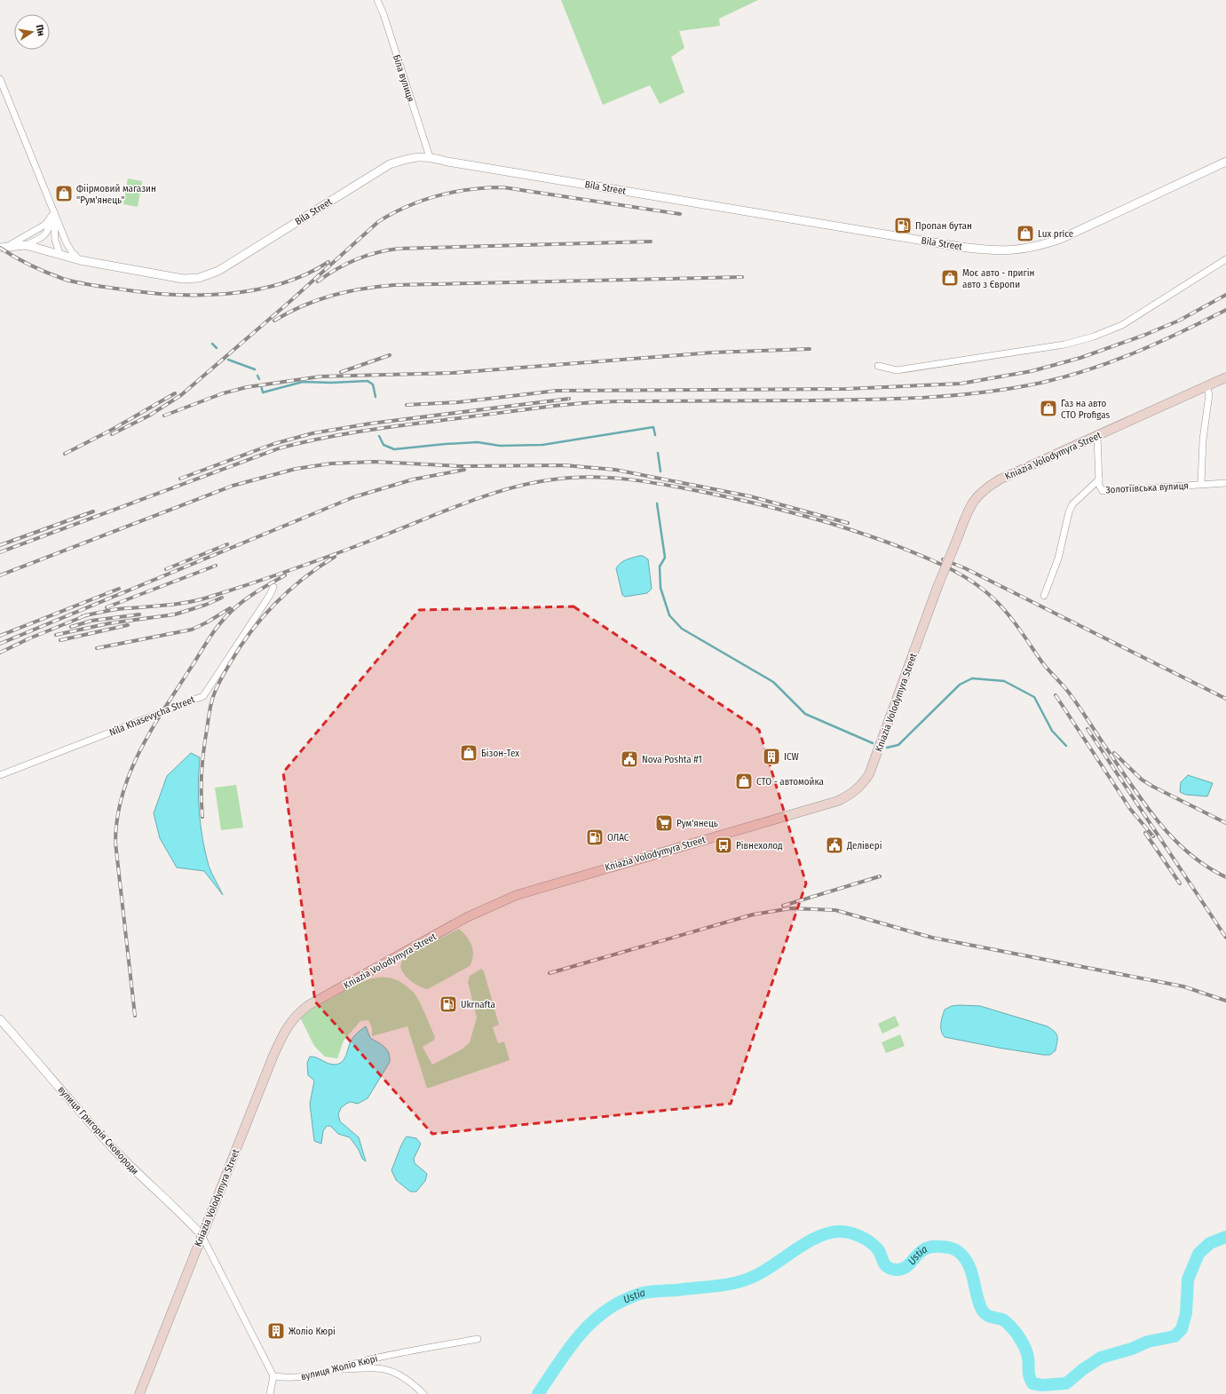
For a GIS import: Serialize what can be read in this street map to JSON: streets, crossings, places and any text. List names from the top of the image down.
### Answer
{
  "streets": {
    "main road": ["Kniazia Volodymyra Street"],
    "street": [
      "Біла вулиця",
      "Bila Street",
      "Золотіївська вулиця",
      "Nila Khasevycha Street",
      "вулиця Григорія Сковороди",
      "вулиця Жоліо Кюрі"
    ]
  },
  "crossings": [
    ["Біла вулиця", "Bila Street"],
    ["Kniazia Volodymyra Street", "Золотіївська вулиця"],
    ["Kniazia Volodymyra Street", "вулиця Григорія Сковороди"]
  ],
  "water": ["Ustia"],
  "places": {
    "shop": [
      "Фіірмовий магазин \"Рум'янець\"",
      "Lux price",
      "Моє авто - пригін авто з Європи",
      "Газ на авто СТО Profigas",
      "Бізон-Тех",
      "СТО - автомойка"
    ],
    "fuel station": ["Пропан бутан", "ОЛАС", "Ukrnafta"],
    "building": ["ICW", "Жоліо Кюрі"],
    "public building": ["Nova Poshta #1", "Делівері"],
    "supermarket": ["Рум'янець"],
    "bus stop": ["Рівнехолод"]
  },
  "north": "right"
}
